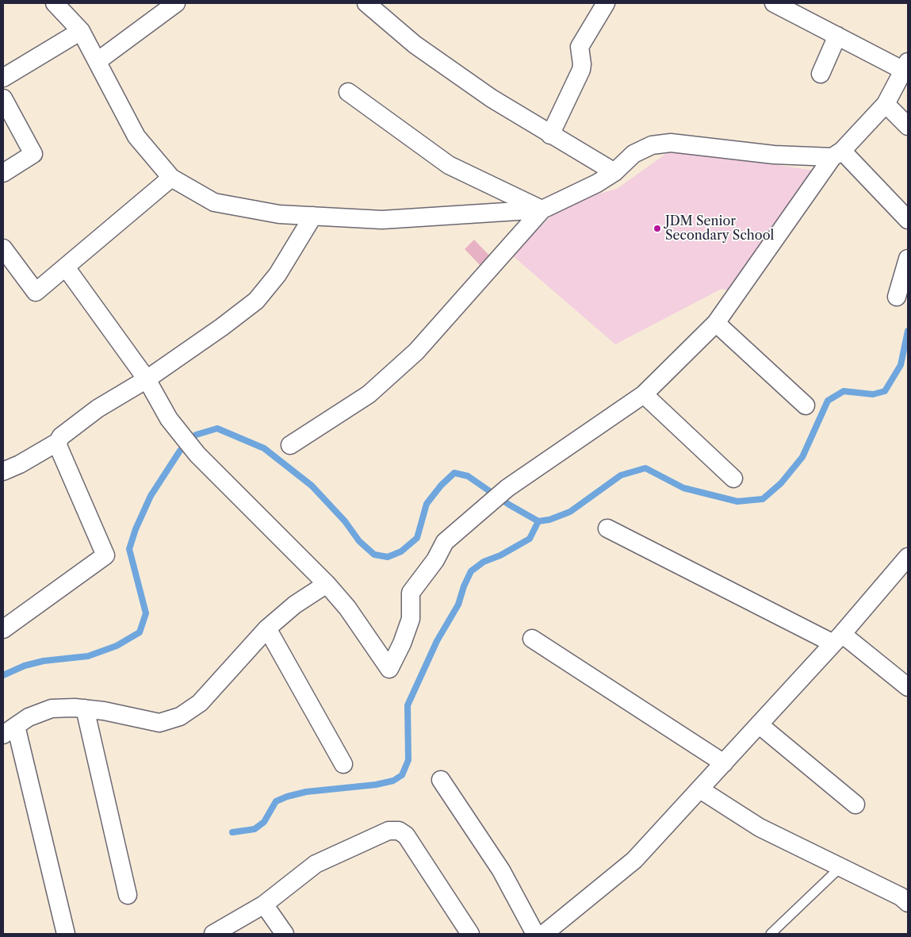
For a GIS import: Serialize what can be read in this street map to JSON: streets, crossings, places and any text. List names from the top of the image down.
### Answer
{
  "places": ["JDM Senior Secondary School"]
}
